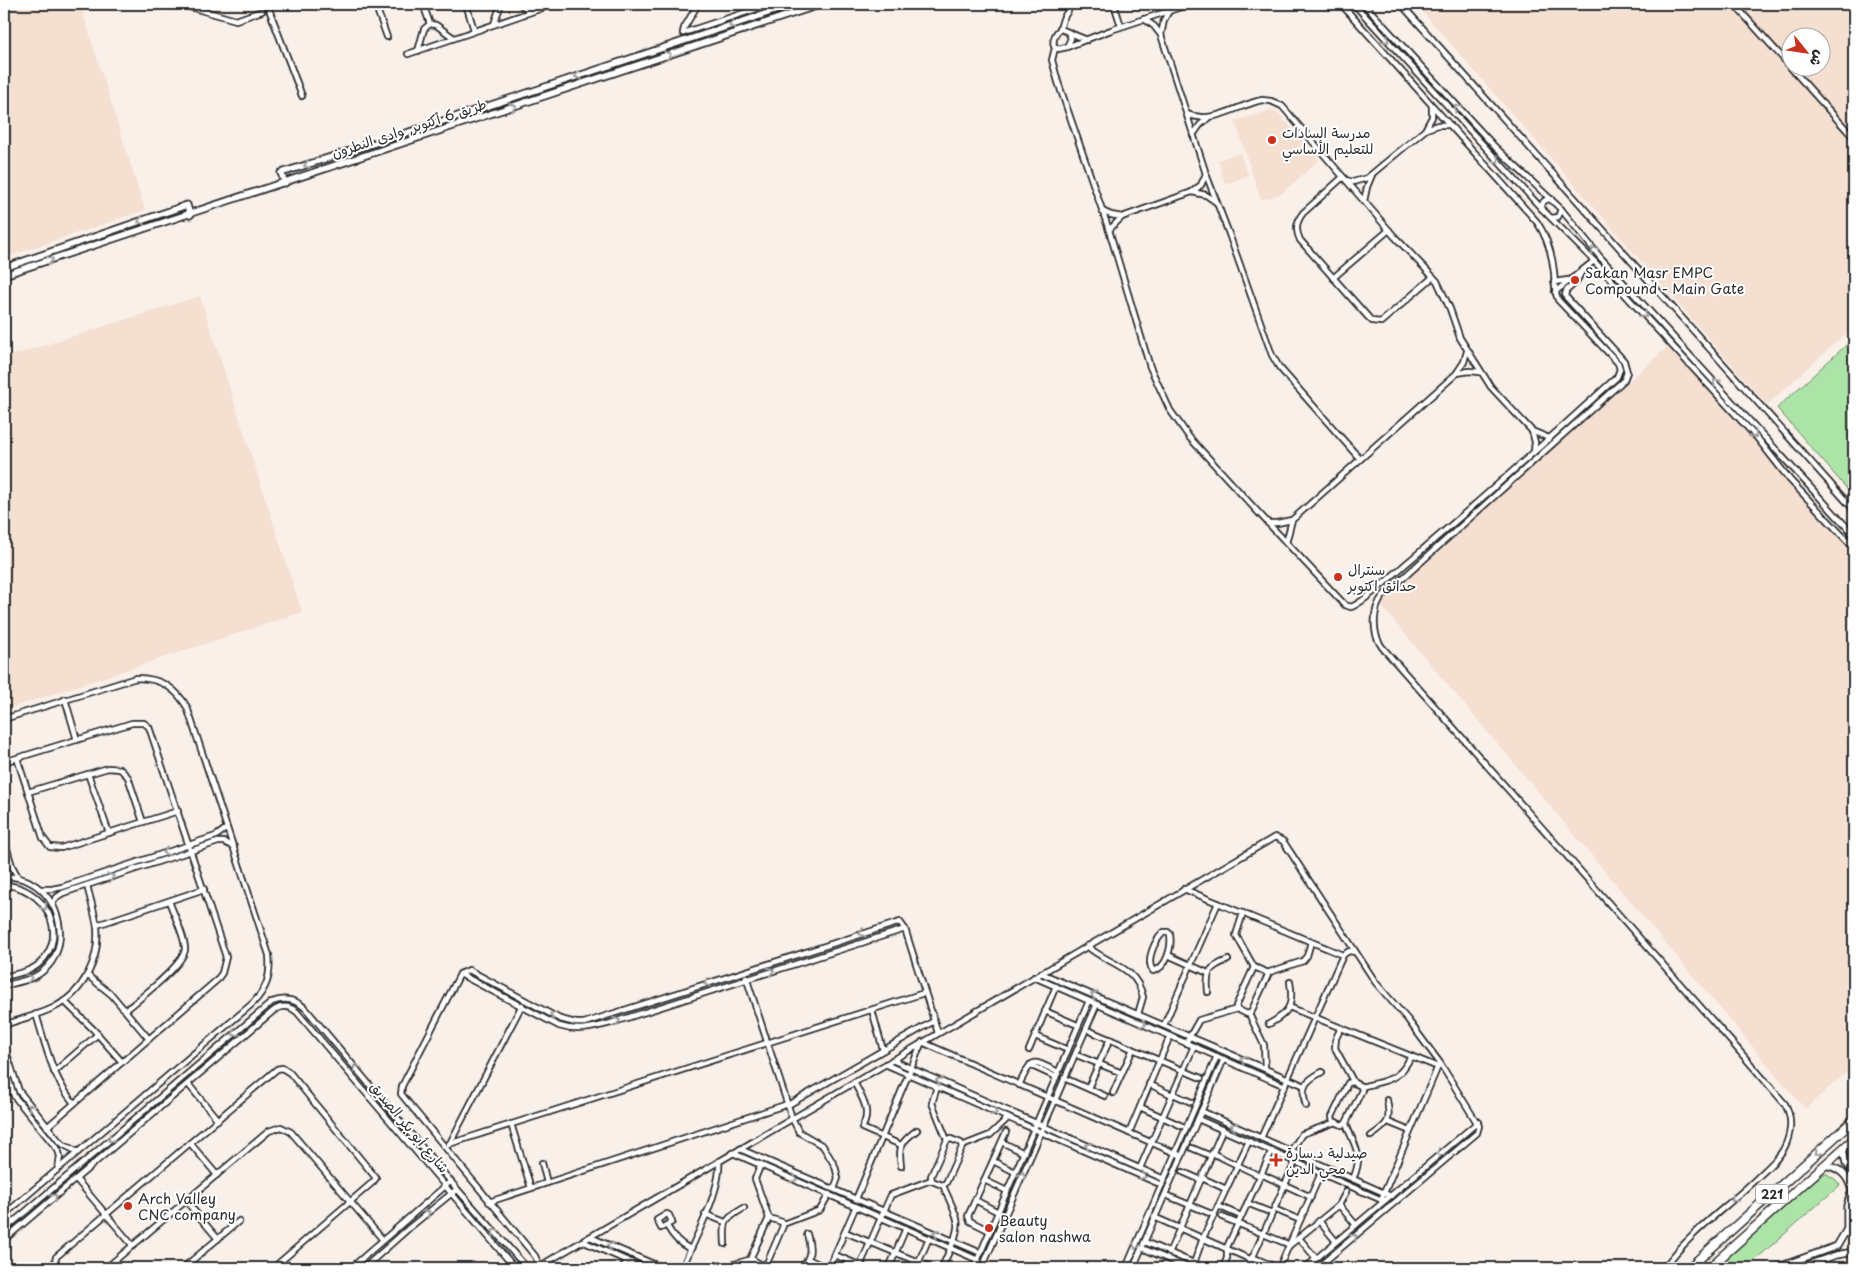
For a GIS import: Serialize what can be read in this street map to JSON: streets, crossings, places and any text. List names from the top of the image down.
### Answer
{
  "streets": {
    "highway": ["221"],
    "street": ["طريق 6 أكتوبر, وادى النطرون", "شارع أبو بكر الصديق"]
  },
  "places": {
    "other": [
      "مدرسة السادات للتعليم الأساسي",
      "Sakan Masr EMPC Compound - Main Gate",
      "سنترال حدائق اكتوبر",
      "Arch Valley CNC company",
      "Beauty salon nashwa"
    ],
    "health": ["صيدلية د.سارة محي الدين"]
  },
  "north": "bottom right"
}
